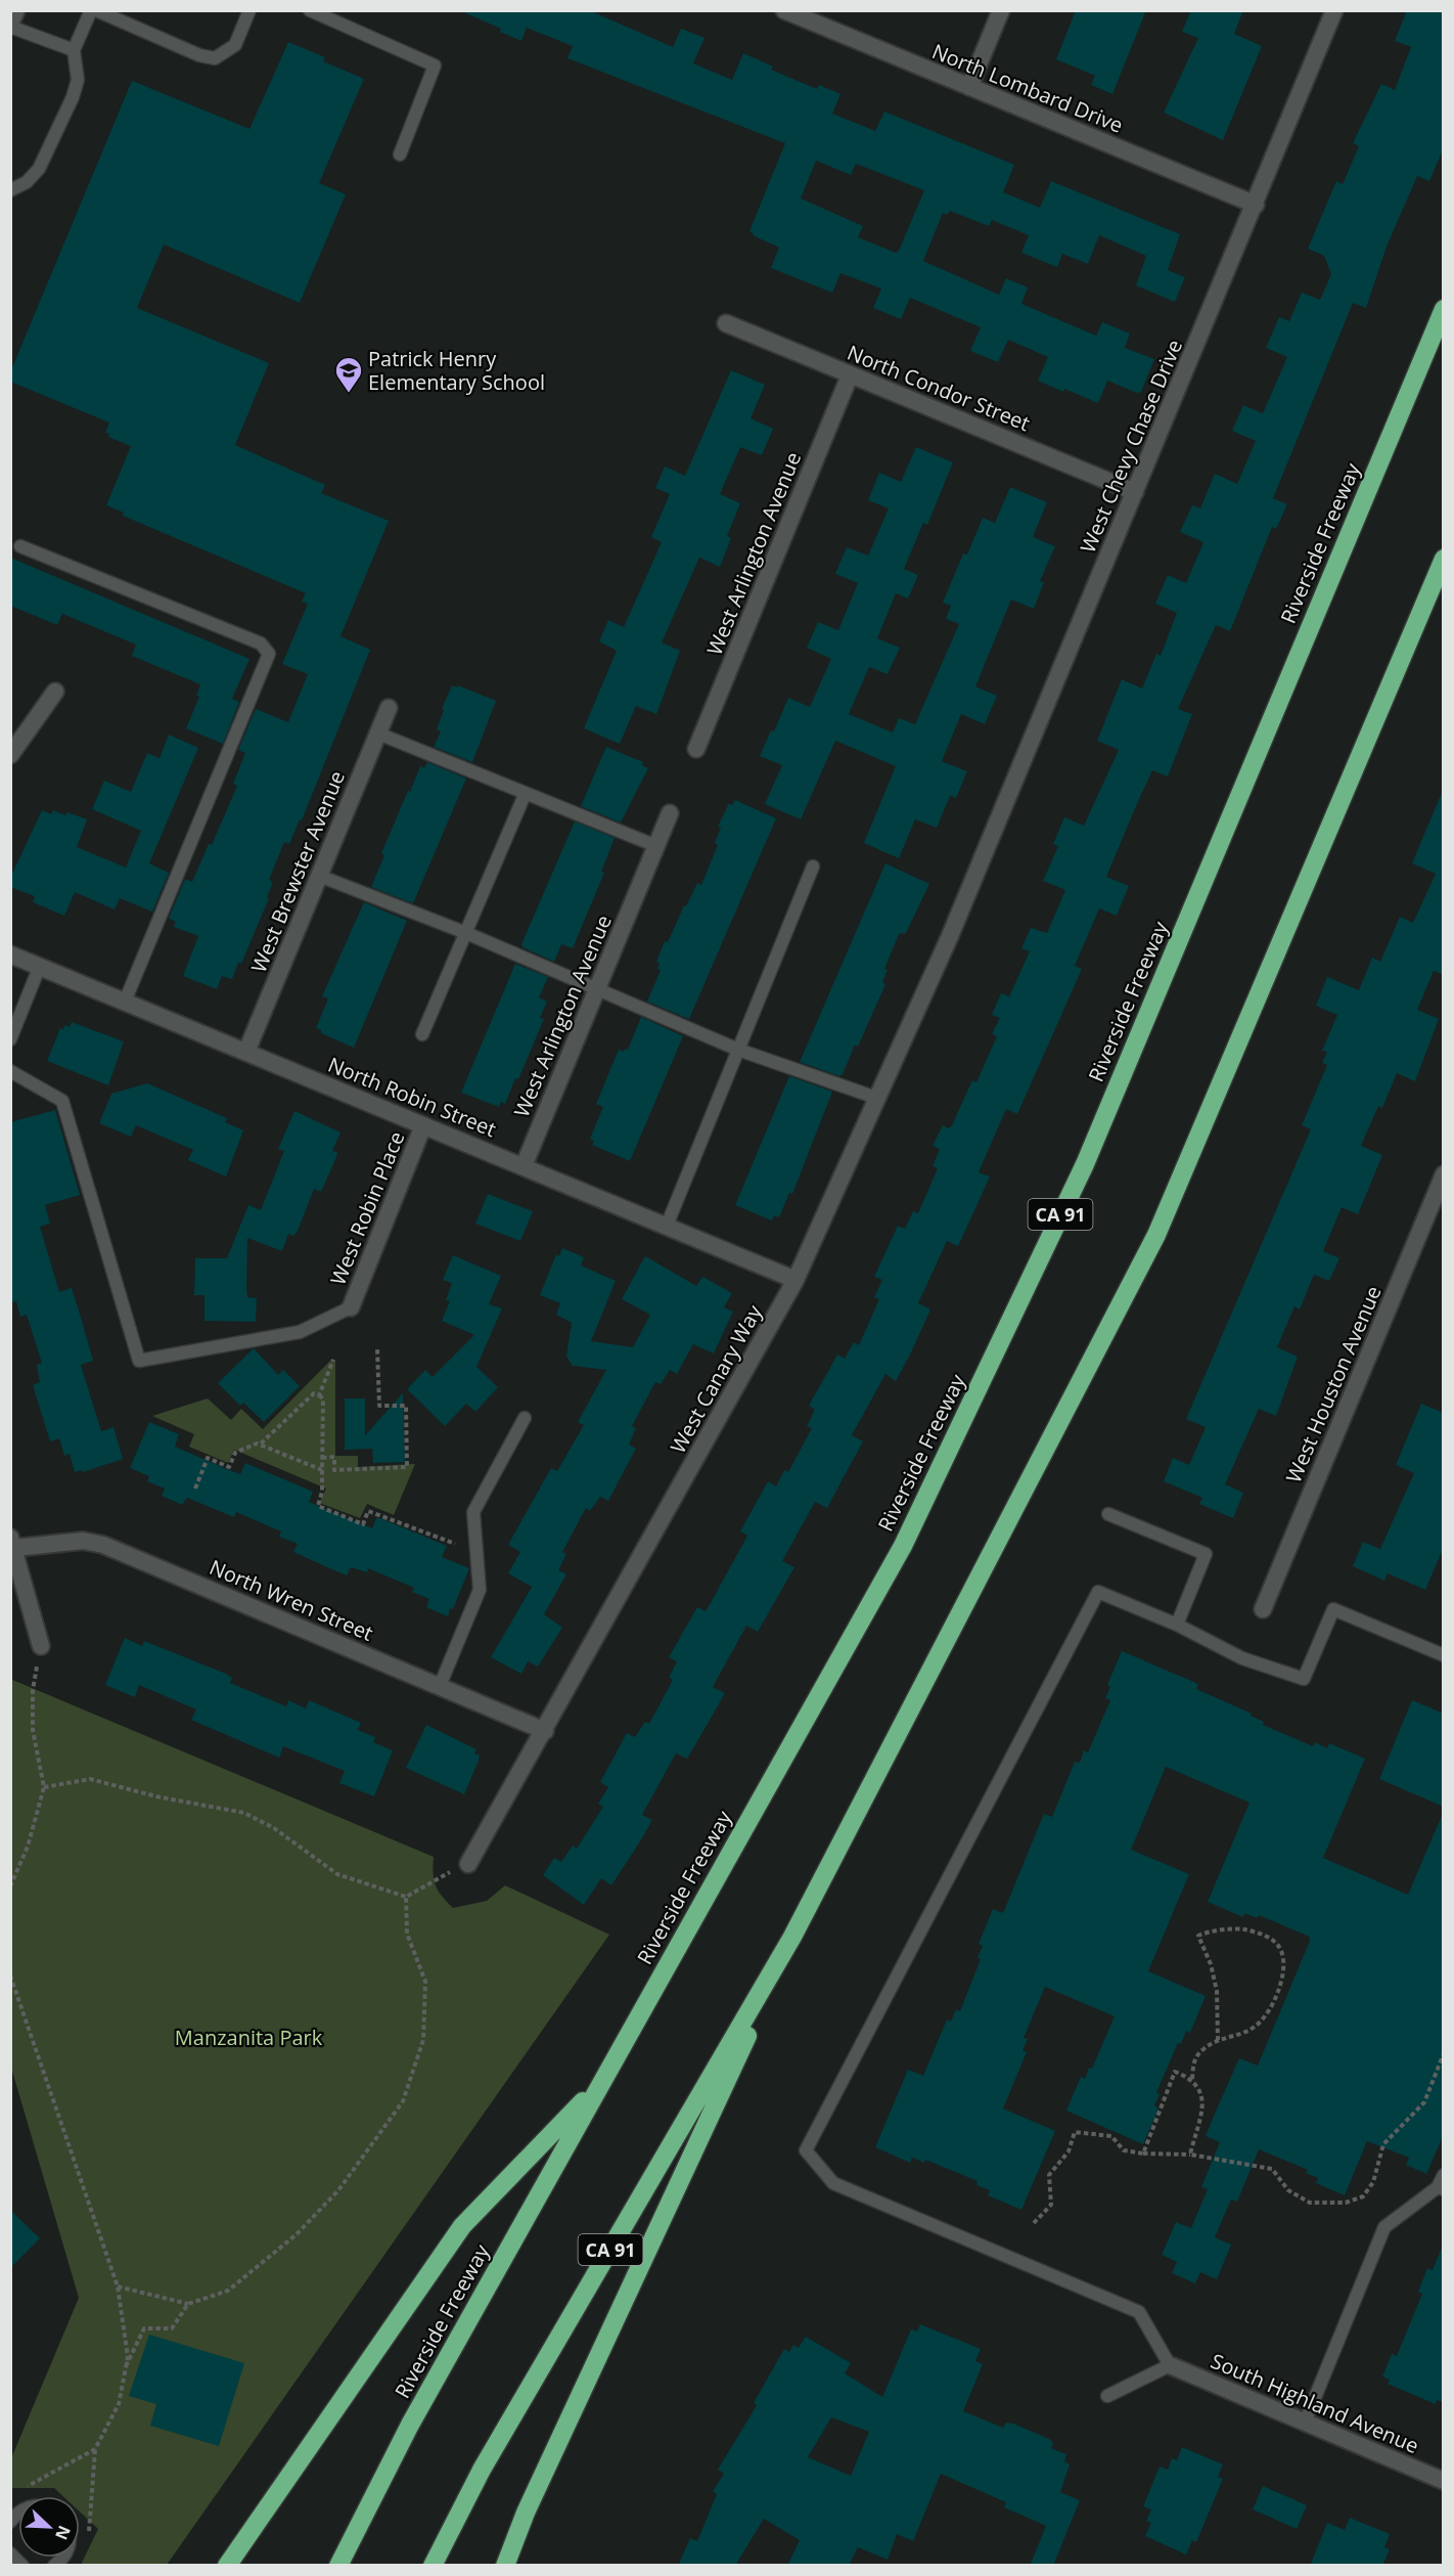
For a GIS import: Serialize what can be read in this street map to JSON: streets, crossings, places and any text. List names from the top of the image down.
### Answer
{
  "streets": {
    "highway": ["Riverside Freeway", "CA 91"],
    "street": [
      "North Lombard Drive",
      "North Condor Street",
      "West Chevy Chase Drive",
      "West Arlington Avenue",
      "West Brewster Avenue",
      "North Robin Street",
      "West Robin Place",
      "West Canary Way",
      "West Houston Avenue",
      "North Wren Street",
      "South Highland Avenue"
    ]
  },
  "crossings": [
    ["North Lombard Drive", "West Chevy Chase Drive"],
    ["North Condor Street", "West Chevy Chase Drive"],
    ["North Condor Street", "West Arlington Avenue"],
    ["West Chevy Chase Drive", "West Canary Way"],
    ["West Arlington Avenue", "North Robin Street"],
    ["West Brewster Avenue", "North Robin Street"],
    ["North Robin Street", "West Robin Place"],
    ["North Robin Street", "West Canary Way"],
    ["West Canary Way", "North Wren Street"]
  ],
  "parks": ["Manzanita Park"],
  "places": {
    "school or university": ["Patrick Henry Elementary School"]
  },
  "north": "bottom right"
}
